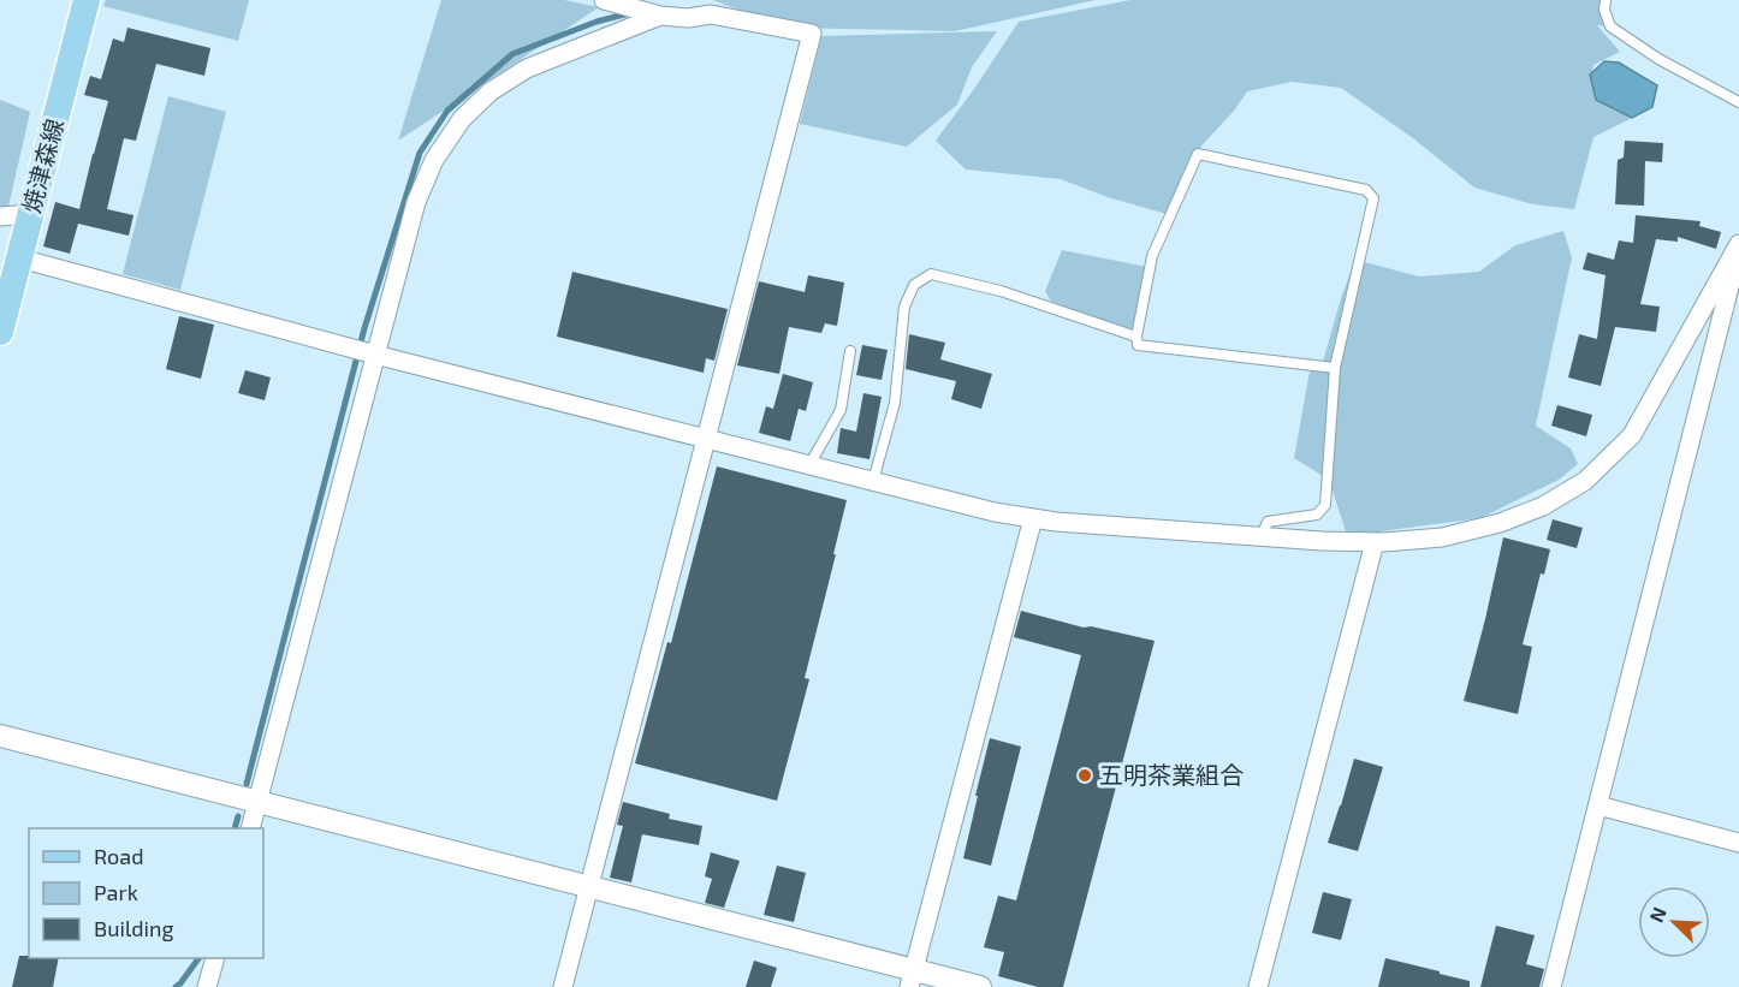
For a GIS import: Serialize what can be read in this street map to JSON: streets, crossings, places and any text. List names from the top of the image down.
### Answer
{
  "streets": {
    "main road": ["焼津森線"]
  },
  "places": ["五明茶業組合"],
  "legend": ["Road", "Park", "Building"],
  "north": "top left"
}
